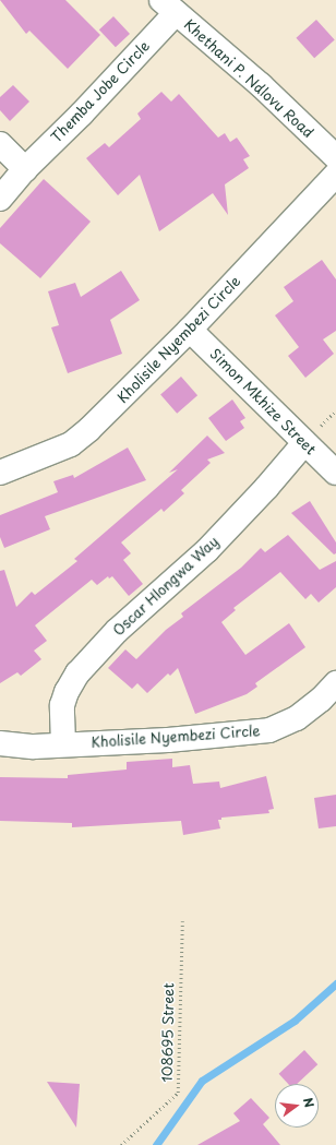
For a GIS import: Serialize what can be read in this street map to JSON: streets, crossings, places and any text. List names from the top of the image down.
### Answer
{
  "streets": {
    "street": [
      "Khethani P. Ndlovu Road",
      "Themba Jobe Circle",
      "Kholisile Nyembezi Circle",
      "Simon Mkhize Street",
      "Oscar Hlongwa Way"
    ],
    "path": ["108695 Street"]
  },
  "crossings": [
    ["Khethani P. Ndlovu Road", "Themba Jobe Circle"],
    ["Kholisile Nyembezi Circle", "Simon Mkhize Street"],
    ["Kholisile Nyembezi Circle", "Oscar Hlongwa Way"],
    ["Simon Mkhize Street", "Oscar Hlongwa Way"]
  ],
  "north": "right"
}
